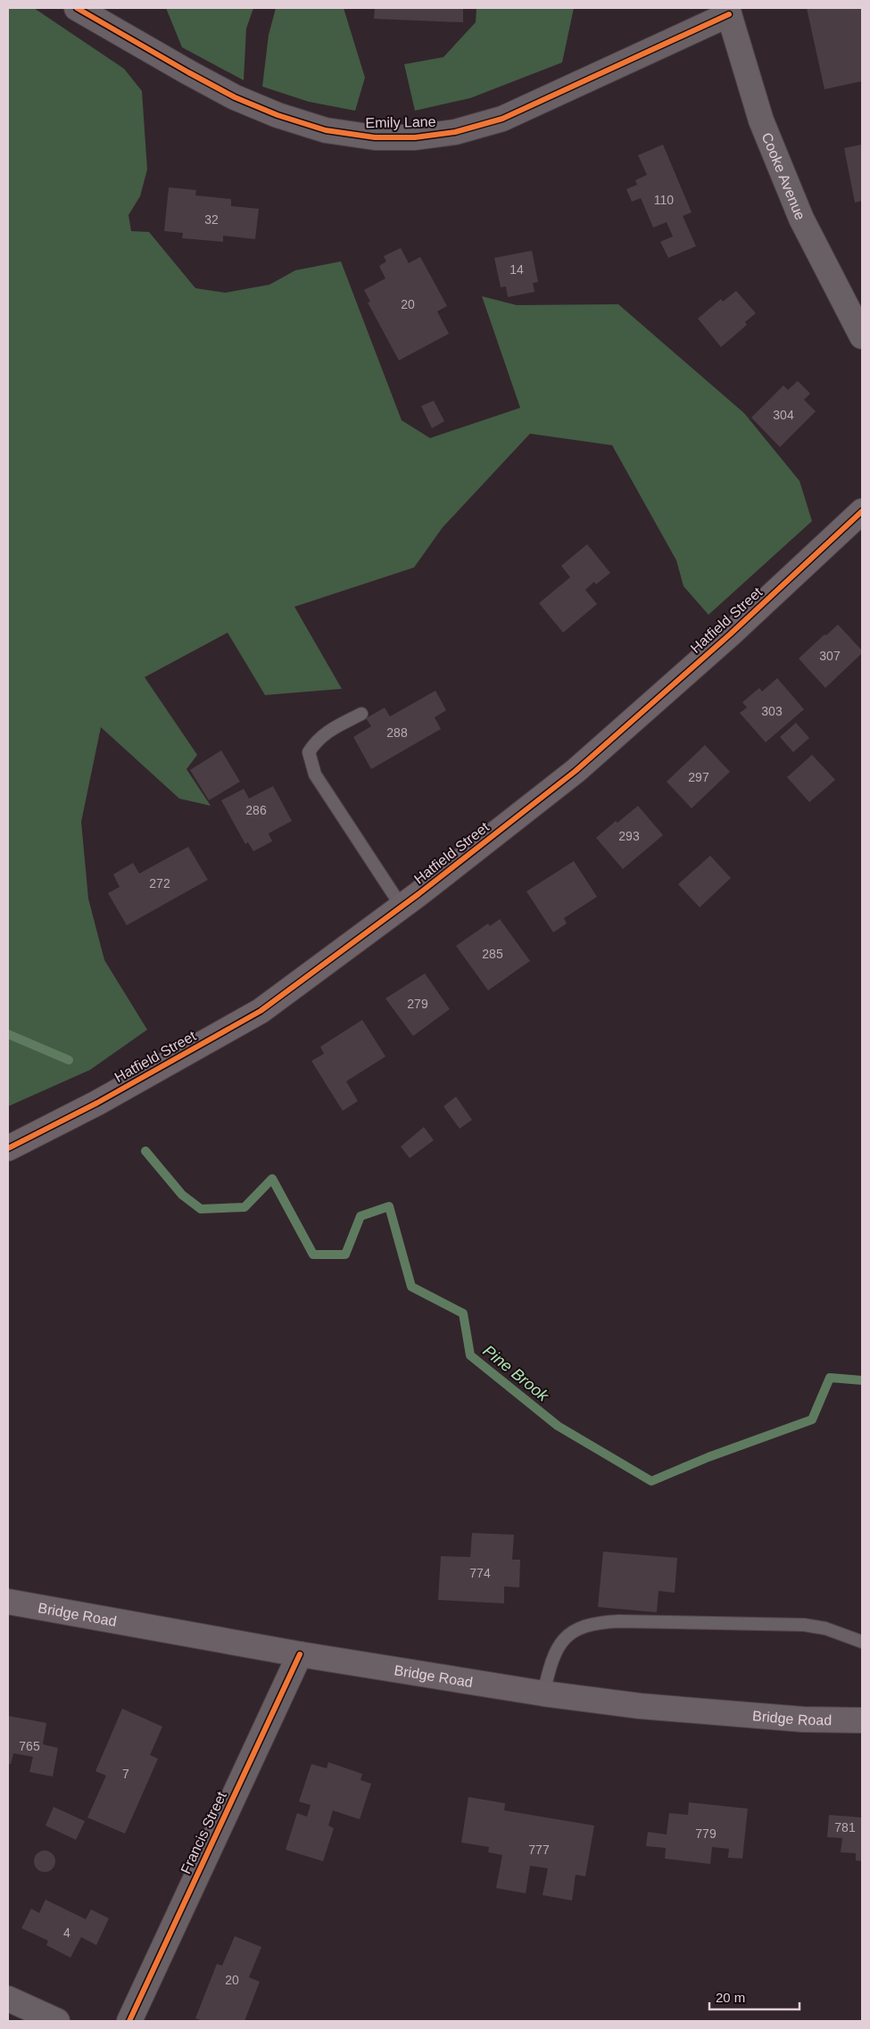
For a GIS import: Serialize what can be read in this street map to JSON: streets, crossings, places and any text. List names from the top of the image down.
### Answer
{
  "streets": {
    "main road": ["Bridge Road"],
    "street": [
      "Emily Lane",
      "Cooke Avenue",
      "Hatfield Street",
      "Francis Street"
    ]
  },
  "crossings": [
    ["Emily Lane", "Cooke Avenue"],
    ["Bridge Road", "Francis Street"]
  ],
  "water": ["Pine Brook"],
  "house_numbers": [
    "110",
    "32",
    "14",
    "20",
    "304",
    "307",
    "303",
    "288",
    "297",
    "286",
    "293",
    "272",
    "285",
    "279",
    "774",
    "765",
    "7",
    "781",
    "779",
    "777",
    "4",
    "20"
  ],
  "scale_bar": "20 m"
}
